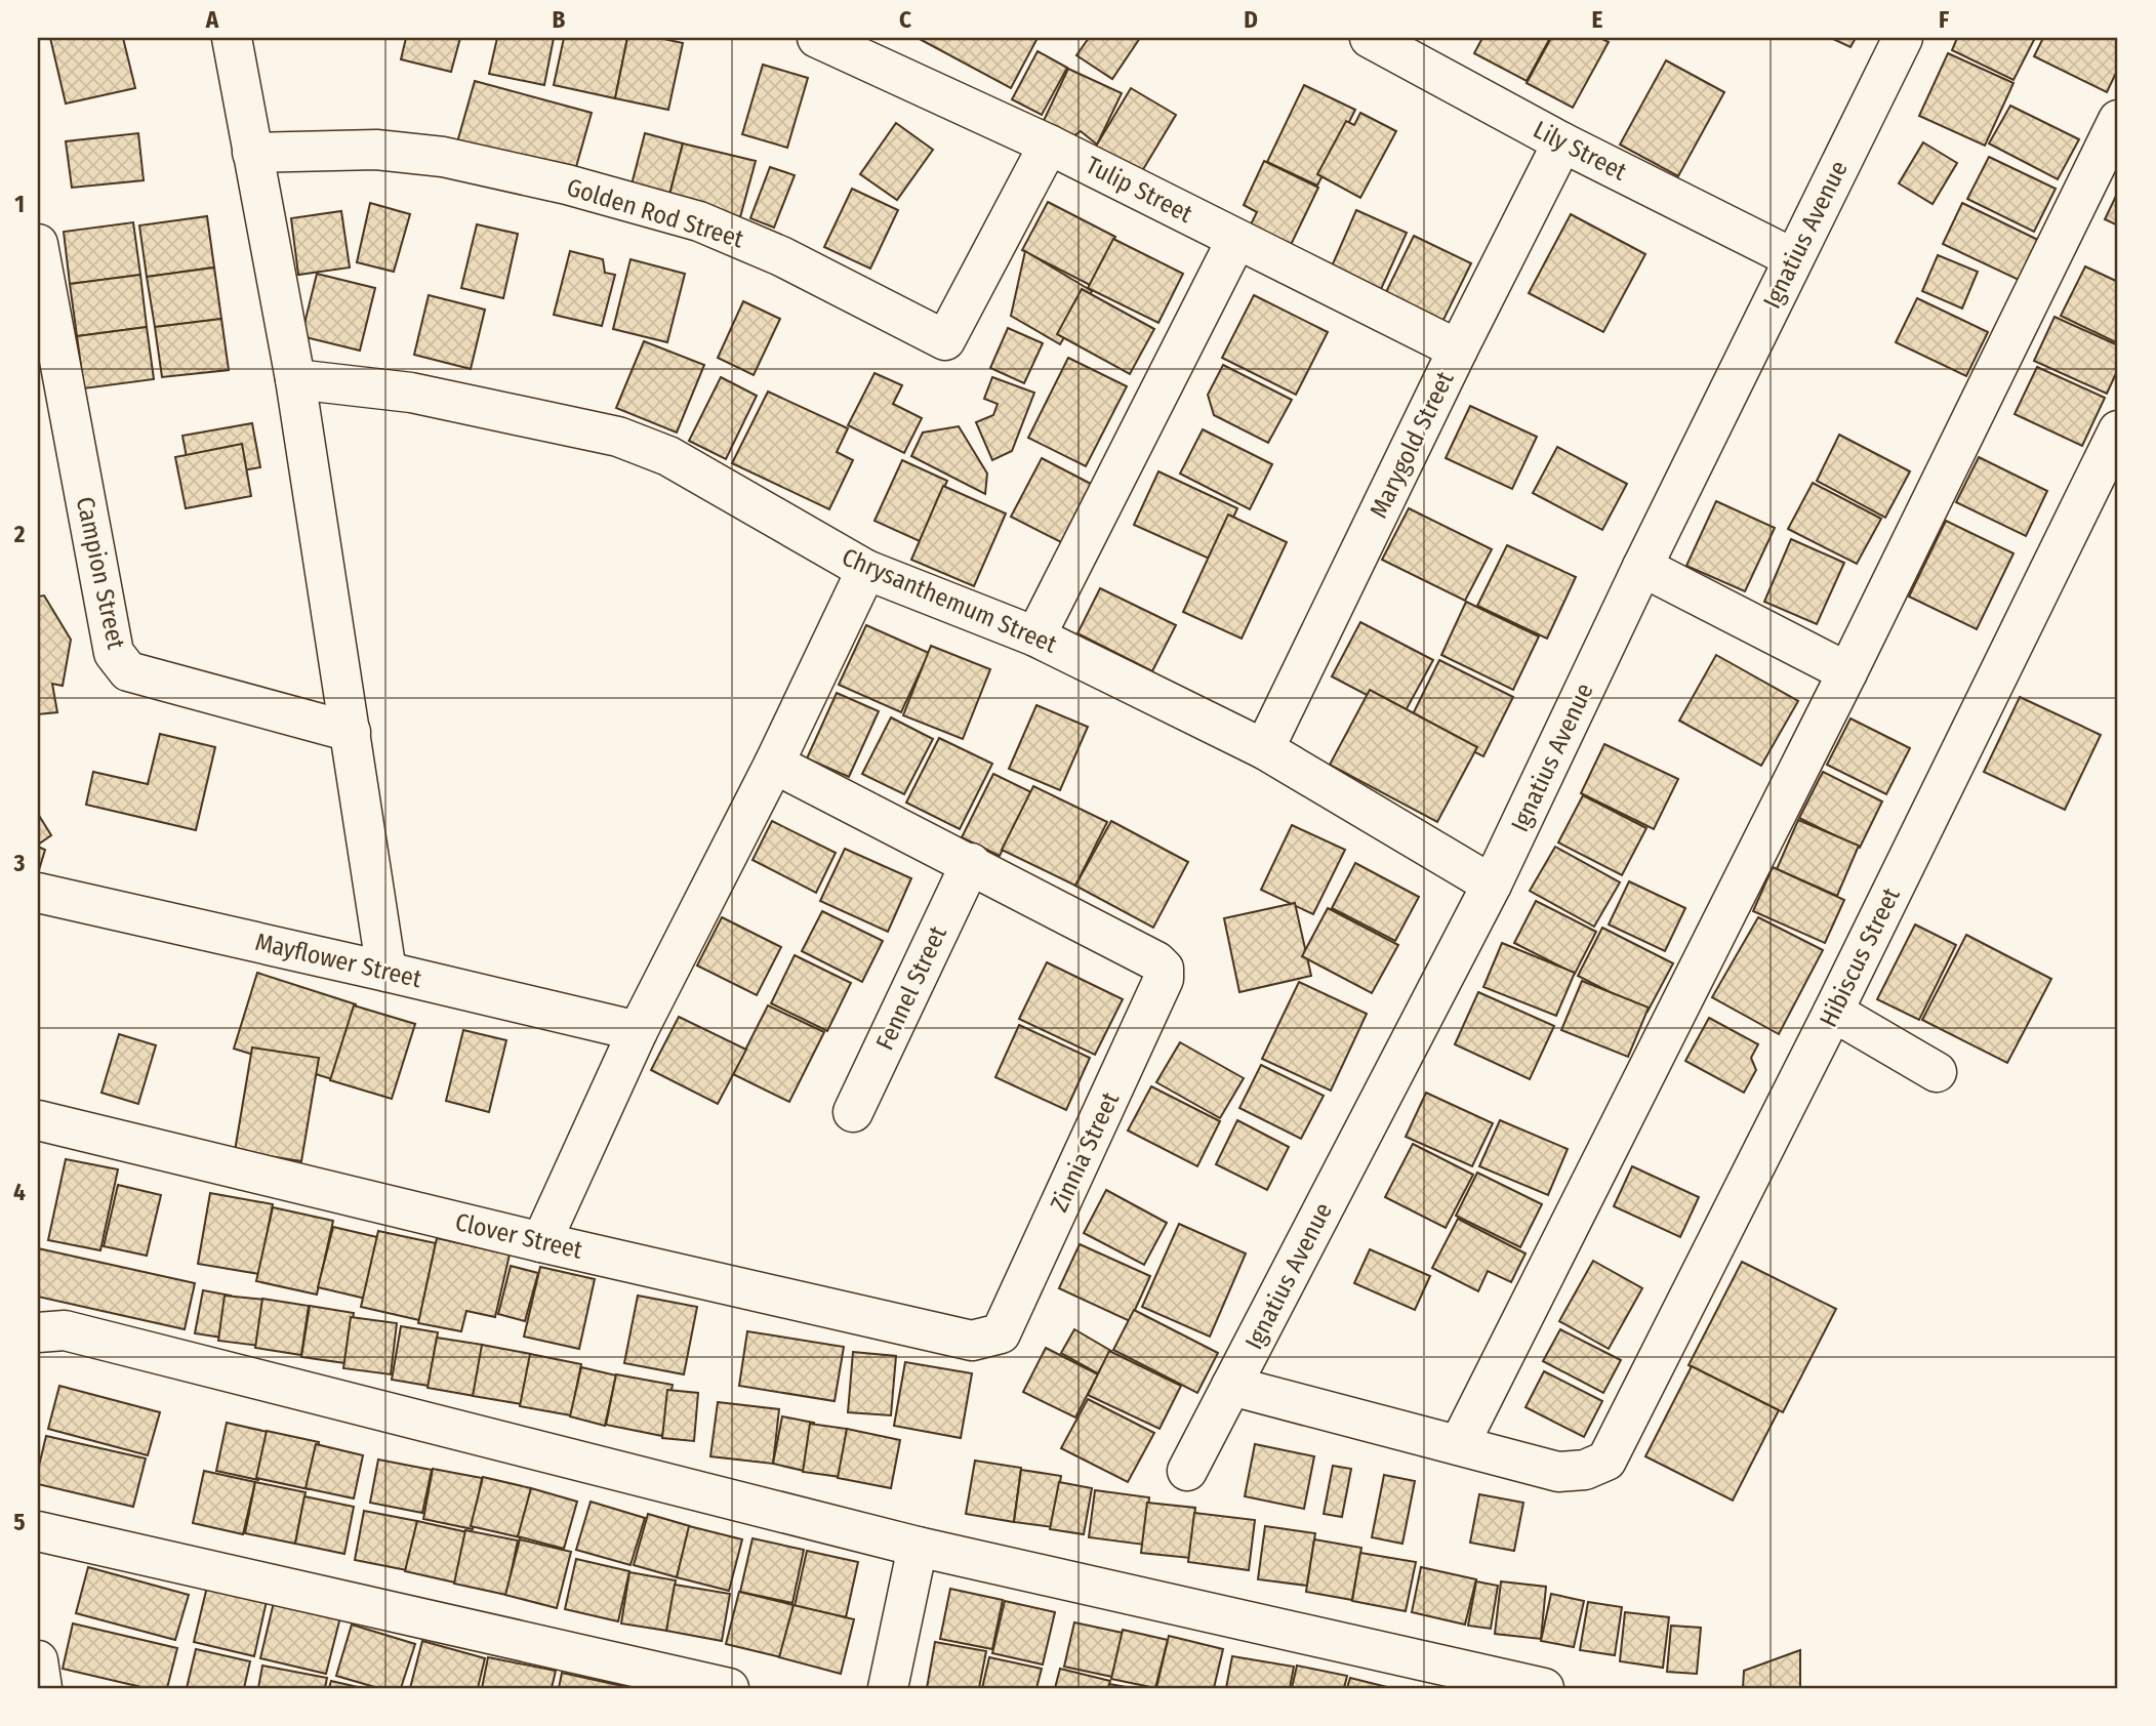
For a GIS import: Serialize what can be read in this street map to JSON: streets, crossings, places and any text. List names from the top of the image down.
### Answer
{
  "streets": {
    "street": [
      "Lily Street",
      "Tulip Street",
      "Golden Rod Street",
      "Ignatius Avenue",
      "Marygold Street",
      "Campion Street",
      "Chrysanthemum Street",
      "Hibiscus Street",
      "Mayflower Street",
      "Fennel Street",
      "Zinnia Street",
      "Clover Street"
    ]
  },
  "crossings": [
    ["Lily Street", "Ignatius Avenue"],
    ["Lily Street", "Marygold Street"],
    ["Tulip Street", "Golden Rod Street"],
    ["Tulip Street", "Marygold Street"],
    ["Ignatius Avenue", "Chrysanthemum Street"],
    ["Marygold Street", "Chrysanthemum Street"],
    ["Fennel Street", "Zinnia Street"],
    ["Zinnia Street", "Clover Street"]
  ],
  "grid": {
    "columns": [
      "A",
      "B",
      "C",
      "D",
      "E",
      "F"
    ],
    "rows": [
      "1",
      "2",
      "3",
      "4",
      "5"
    ]
  }
}
